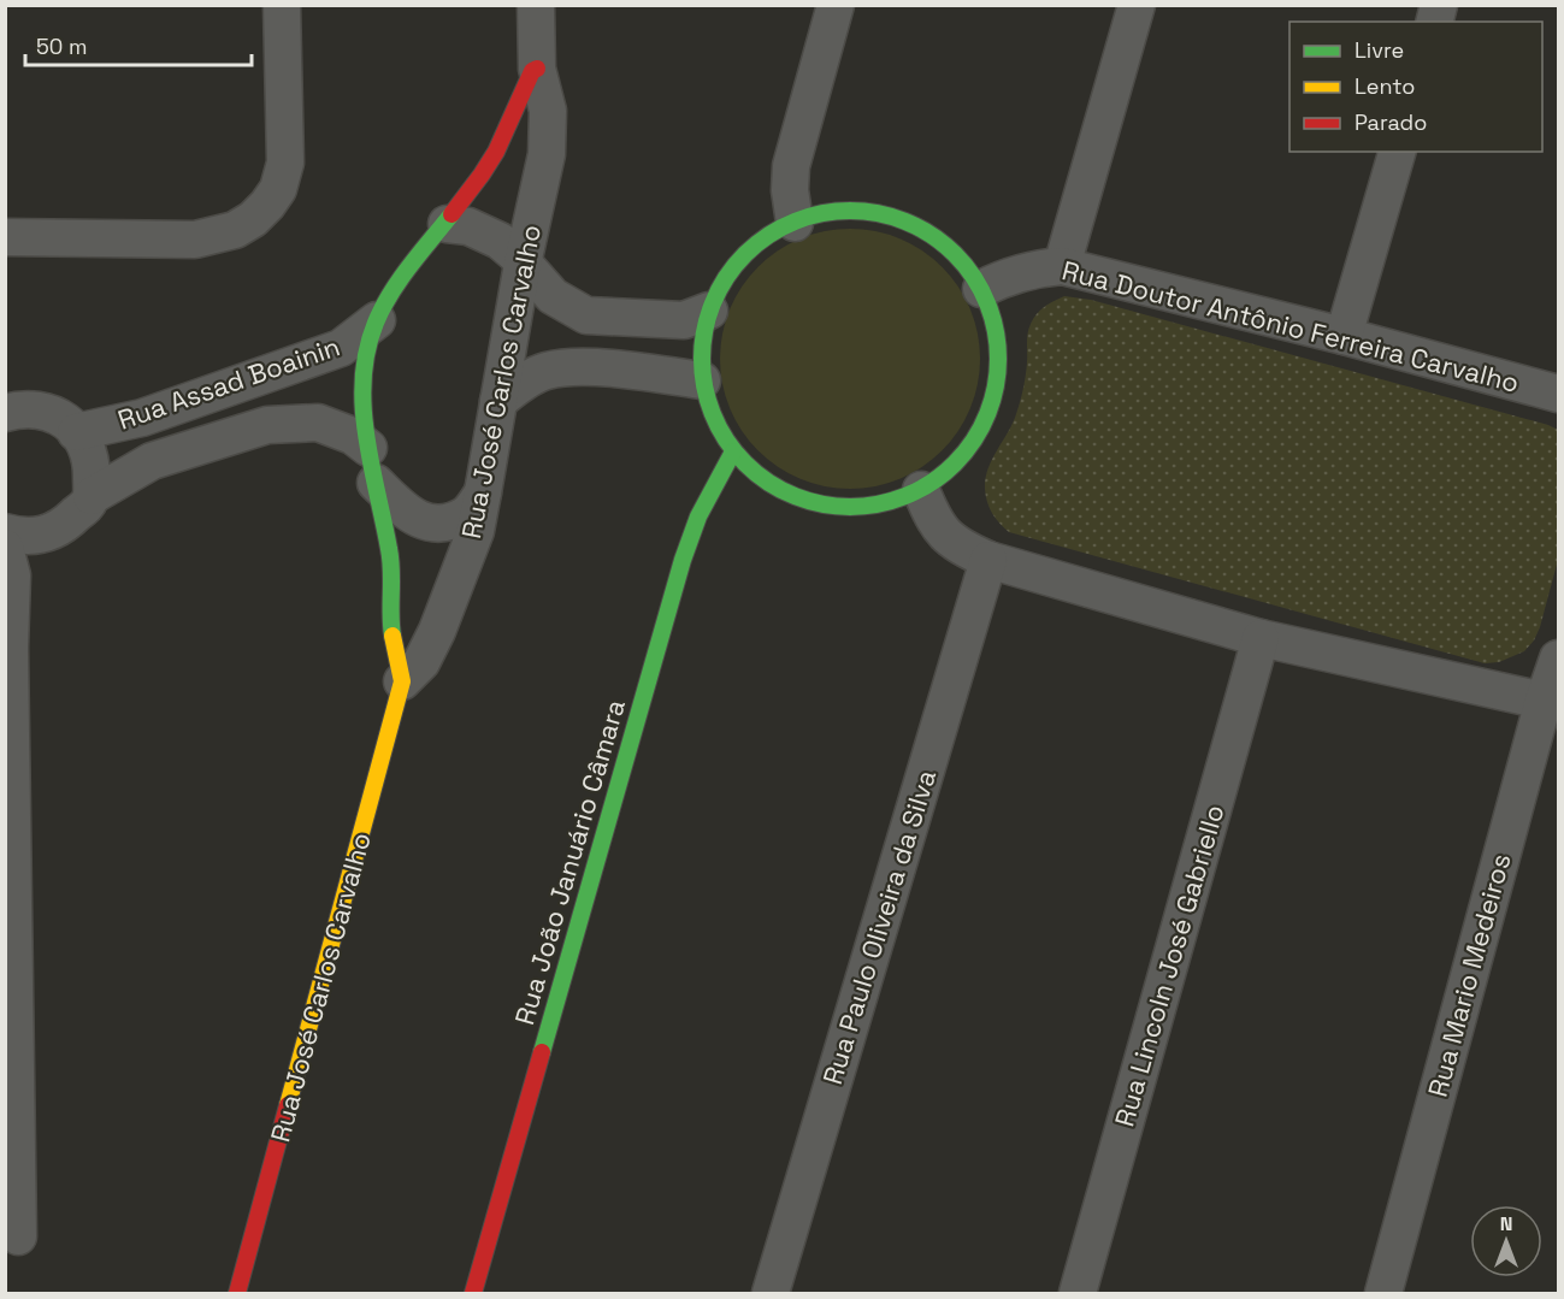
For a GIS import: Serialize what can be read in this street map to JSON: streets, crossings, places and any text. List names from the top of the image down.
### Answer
{
  "streets": {
    "street": [
      "Rua Doutor Antônio Ferreira Carvalho",
      "Rua José Carlos Carvalho",
      "Rua Assad Boainin",
      "Rua João Januário Câmara",
      "Rua Paulo Oliveira da Silva",
      "Rua Lincoln José Gabriello",
      "Rua Mario Medeiros"
    ]
  },
  "crossings": [
    ["Rua José Carlos Carvalho", "Rua Assad Boainin"]
  ],
  "legend": ["Livre", "Lento", "Parado"],
  "scale_bar": "50 m",
  "north": "top"
}
